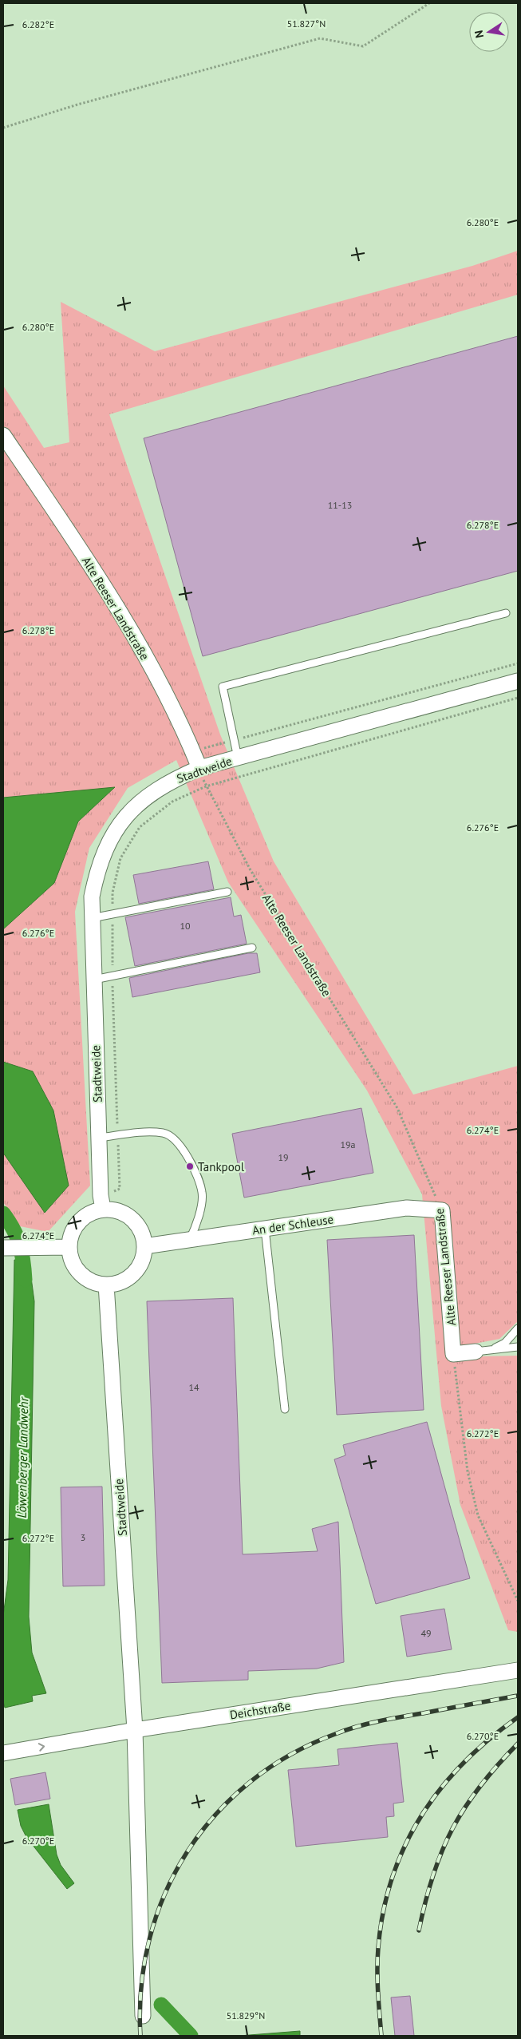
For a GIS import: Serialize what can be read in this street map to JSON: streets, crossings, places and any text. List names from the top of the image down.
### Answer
{
  "streets": {
    "street": [
      "Alte Reeser Landstraße",
      "Stadtweide",
      "An der Schleuse",
      "Deichstraße"
    ]
  },
  "crossings": [
    ["Alte Reeser Landstraße", "Stadtweide"],
    ["Alte Reeser Landstraße", "An der Schleuse"],
    ["Stadtweide", "An der Schleuse"],
    ["Stadtweide", "Deichstraße"]
  ],
  "water": ["Löwenberger Landwehr"],
  "places": ["Tankpool"],
  "house_numbers": [
    "11-13",
    "10",
    "19a",
    "19",
    "14",
    "3",
    "49"
  ],
  "north": "left",
  "coordinates": [
    "51.827°N",
    "6.282°E",
    "6.280°E",
    "6.278°E",
    "6.276°E",
    "6.274°E",
    "6.272°E",
    "6.270°E",
    "51.829°N"
  ]
}
